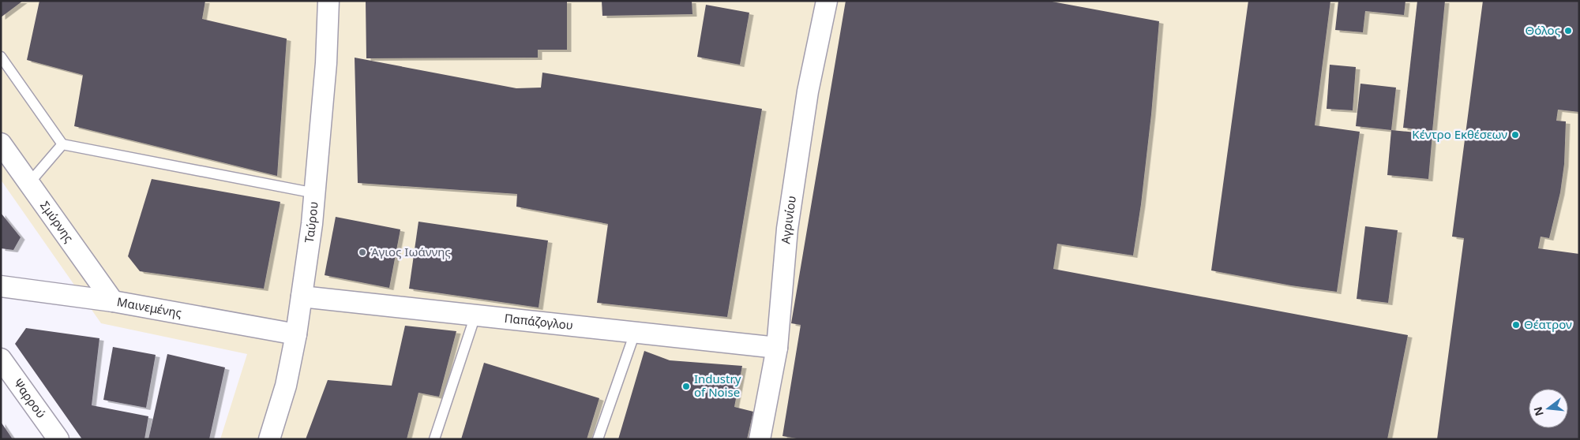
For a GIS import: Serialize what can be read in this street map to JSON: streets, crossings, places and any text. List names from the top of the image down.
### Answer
{
  "streets": {
    "street": [
      "Αγρινίου",
      "Σμύρνης",
      "Ταύρου",
      "Μαινεμένης",
      "Παπάζογλου",
      "Ψαρρού"
    ]
  },
  "crossings": [
    ["Αγρινίου", "Παπάζογλου"],
    ["Σμύρνης", "Μαινεμένης"],
    ["Ταύρου", "Μαινεμένης"],
    ["Ταύρου", "Παπάζογλου"]
  ],
  "places": [
    "Θόλος",
    "Κέντρο Εκθέσεων",
    "Άγιος Ιωάννης",
    "Θέατρον",
    "Industry of Noise"
  ],
  "north": "left"
}
